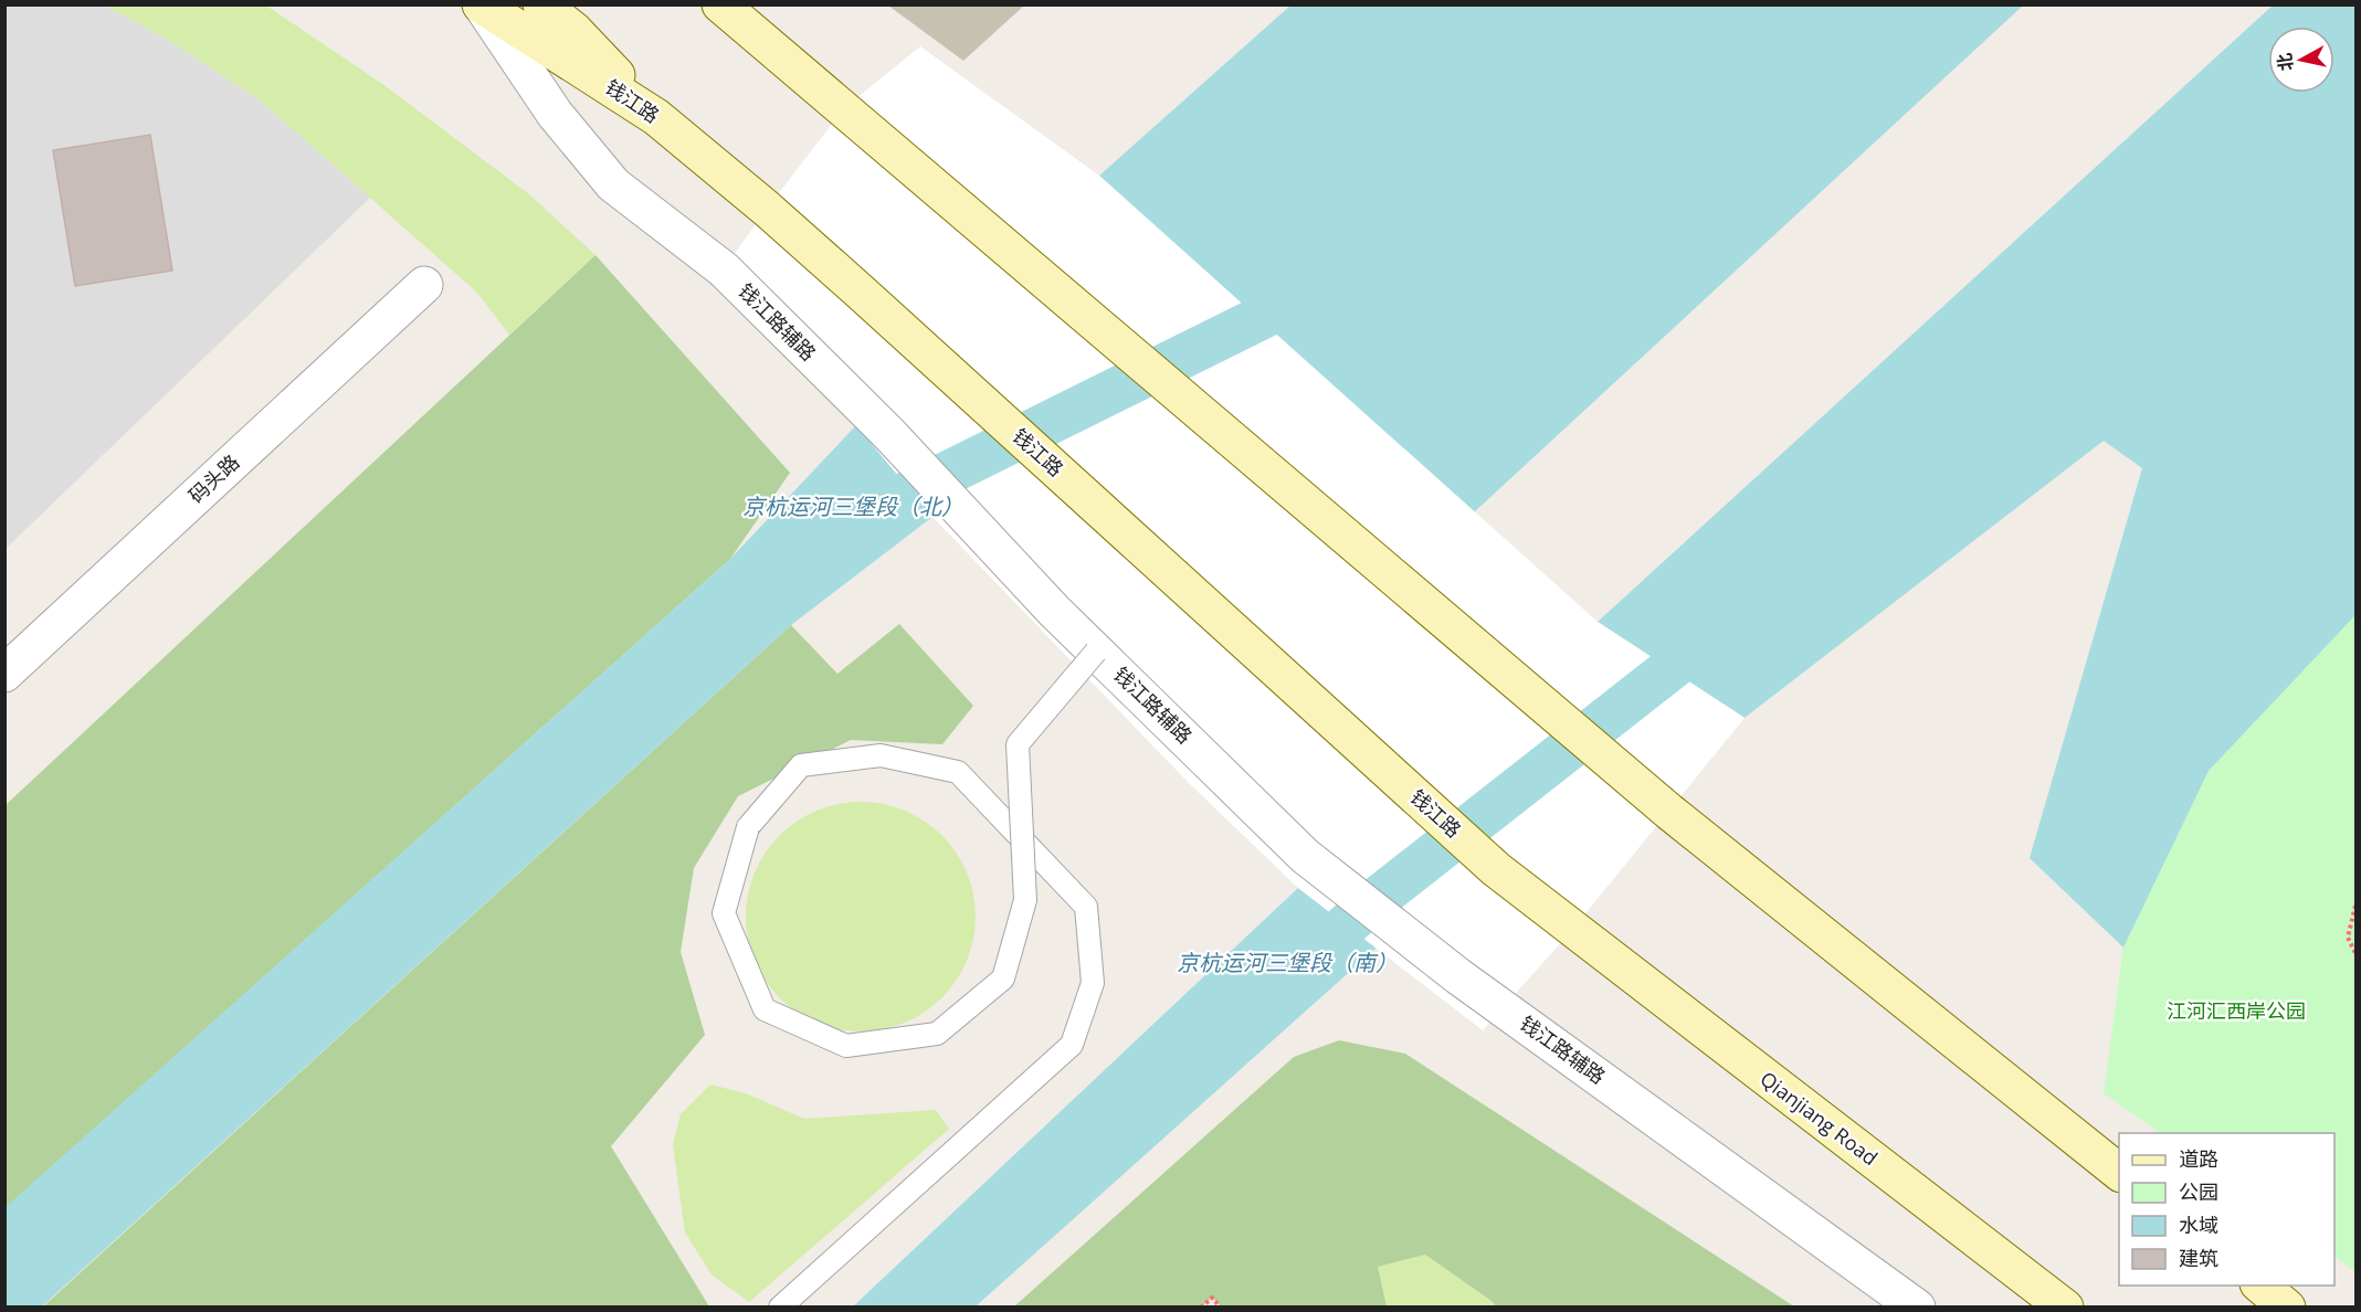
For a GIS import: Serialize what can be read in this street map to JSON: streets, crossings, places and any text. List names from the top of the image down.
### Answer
{
  "streets": {
    "main road": ["钱江路", "Qianjiang Road"],
    "street": ["钱江路辅路", "码头路"]
  },
  "crossings": [
    ["钱江路", "钱江路辅路"],
    ["钱江路", "Qianjiang Road"]
  ],
  "water": ["京杭运河三堡段（北）", "京杭运河三堡段（南）"],
  "parks": ["江河汇西岸公园"],
  "legend": [
    "道路",
    "公园",
    "水域",
    "建筑"
  ],
  "north": "left"
}
